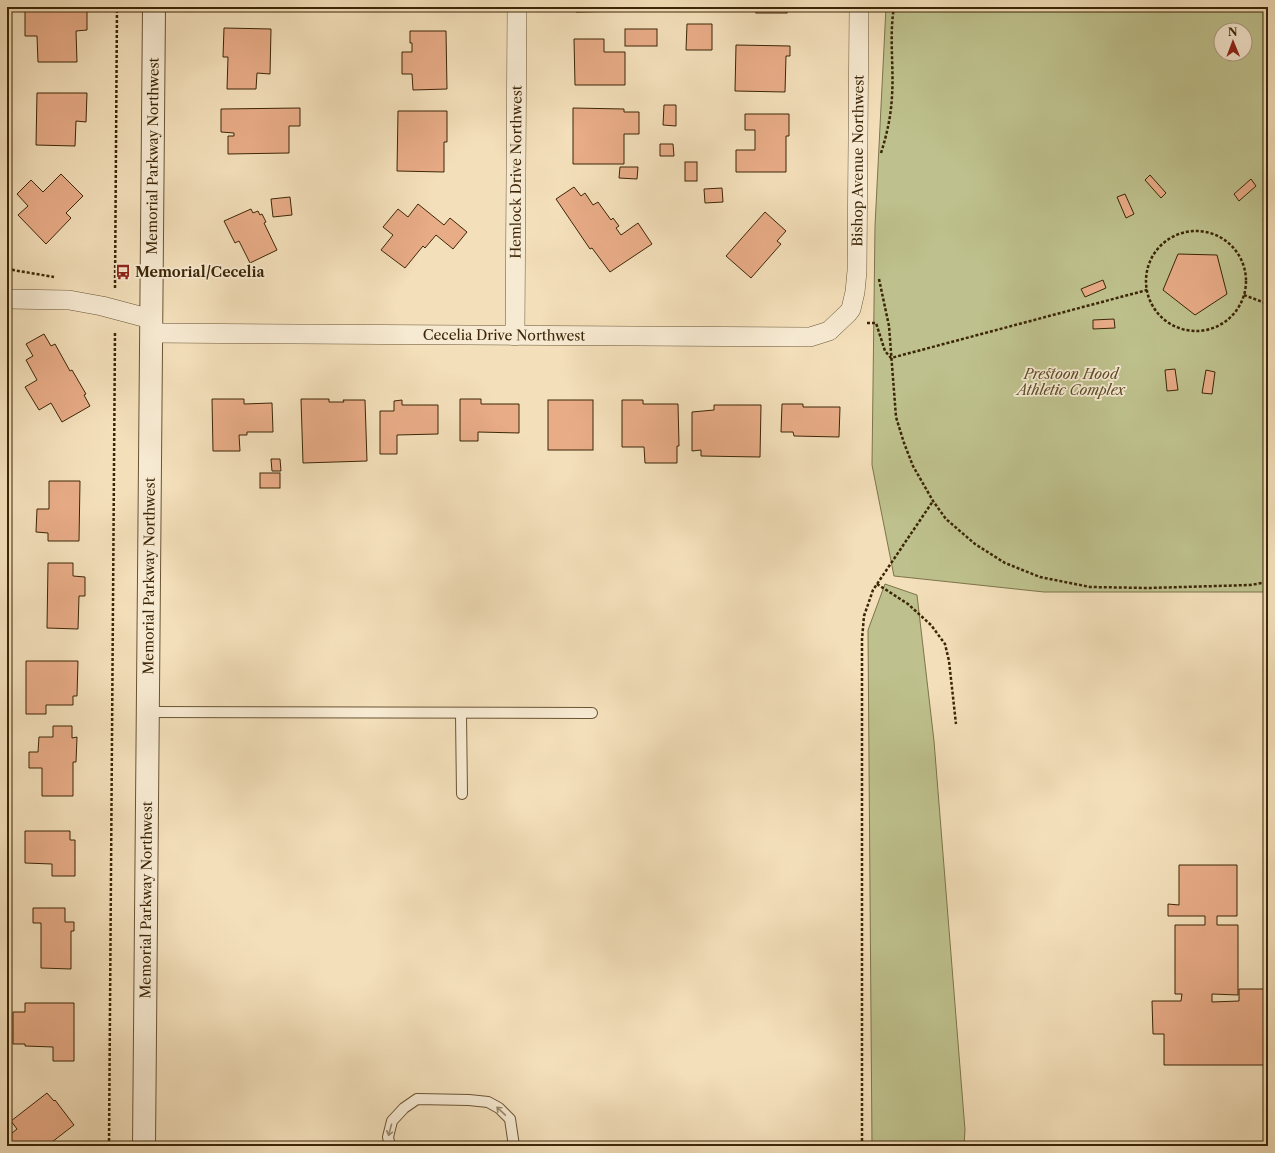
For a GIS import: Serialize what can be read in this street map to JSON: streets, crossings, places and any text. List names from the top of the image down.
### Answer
{
  "streets": {
    "street": [
      "Memorial Parkway Northwest",
      "Bishop Avenue Northwest",
      "Hemlock Drive Northwest",
      "Cecelia Drive Northwest"
    ]
  },
  "crossings": [
    ["Memorial Parkway Northwest", "Cecelia Drive Northwest"],
    ["Bishop Avenue Northwest", "Cecelia Drive Northwest"],
    ["Hemlock Drive Northwest", "Cecelia Drive Northwest"]
  ],
  "parks": ["Prestoon Hood Athletic Complex"],
  "places": {
    "bus stop": ["Memorial/Cecelia"]
  },
  "north": "top"
}
